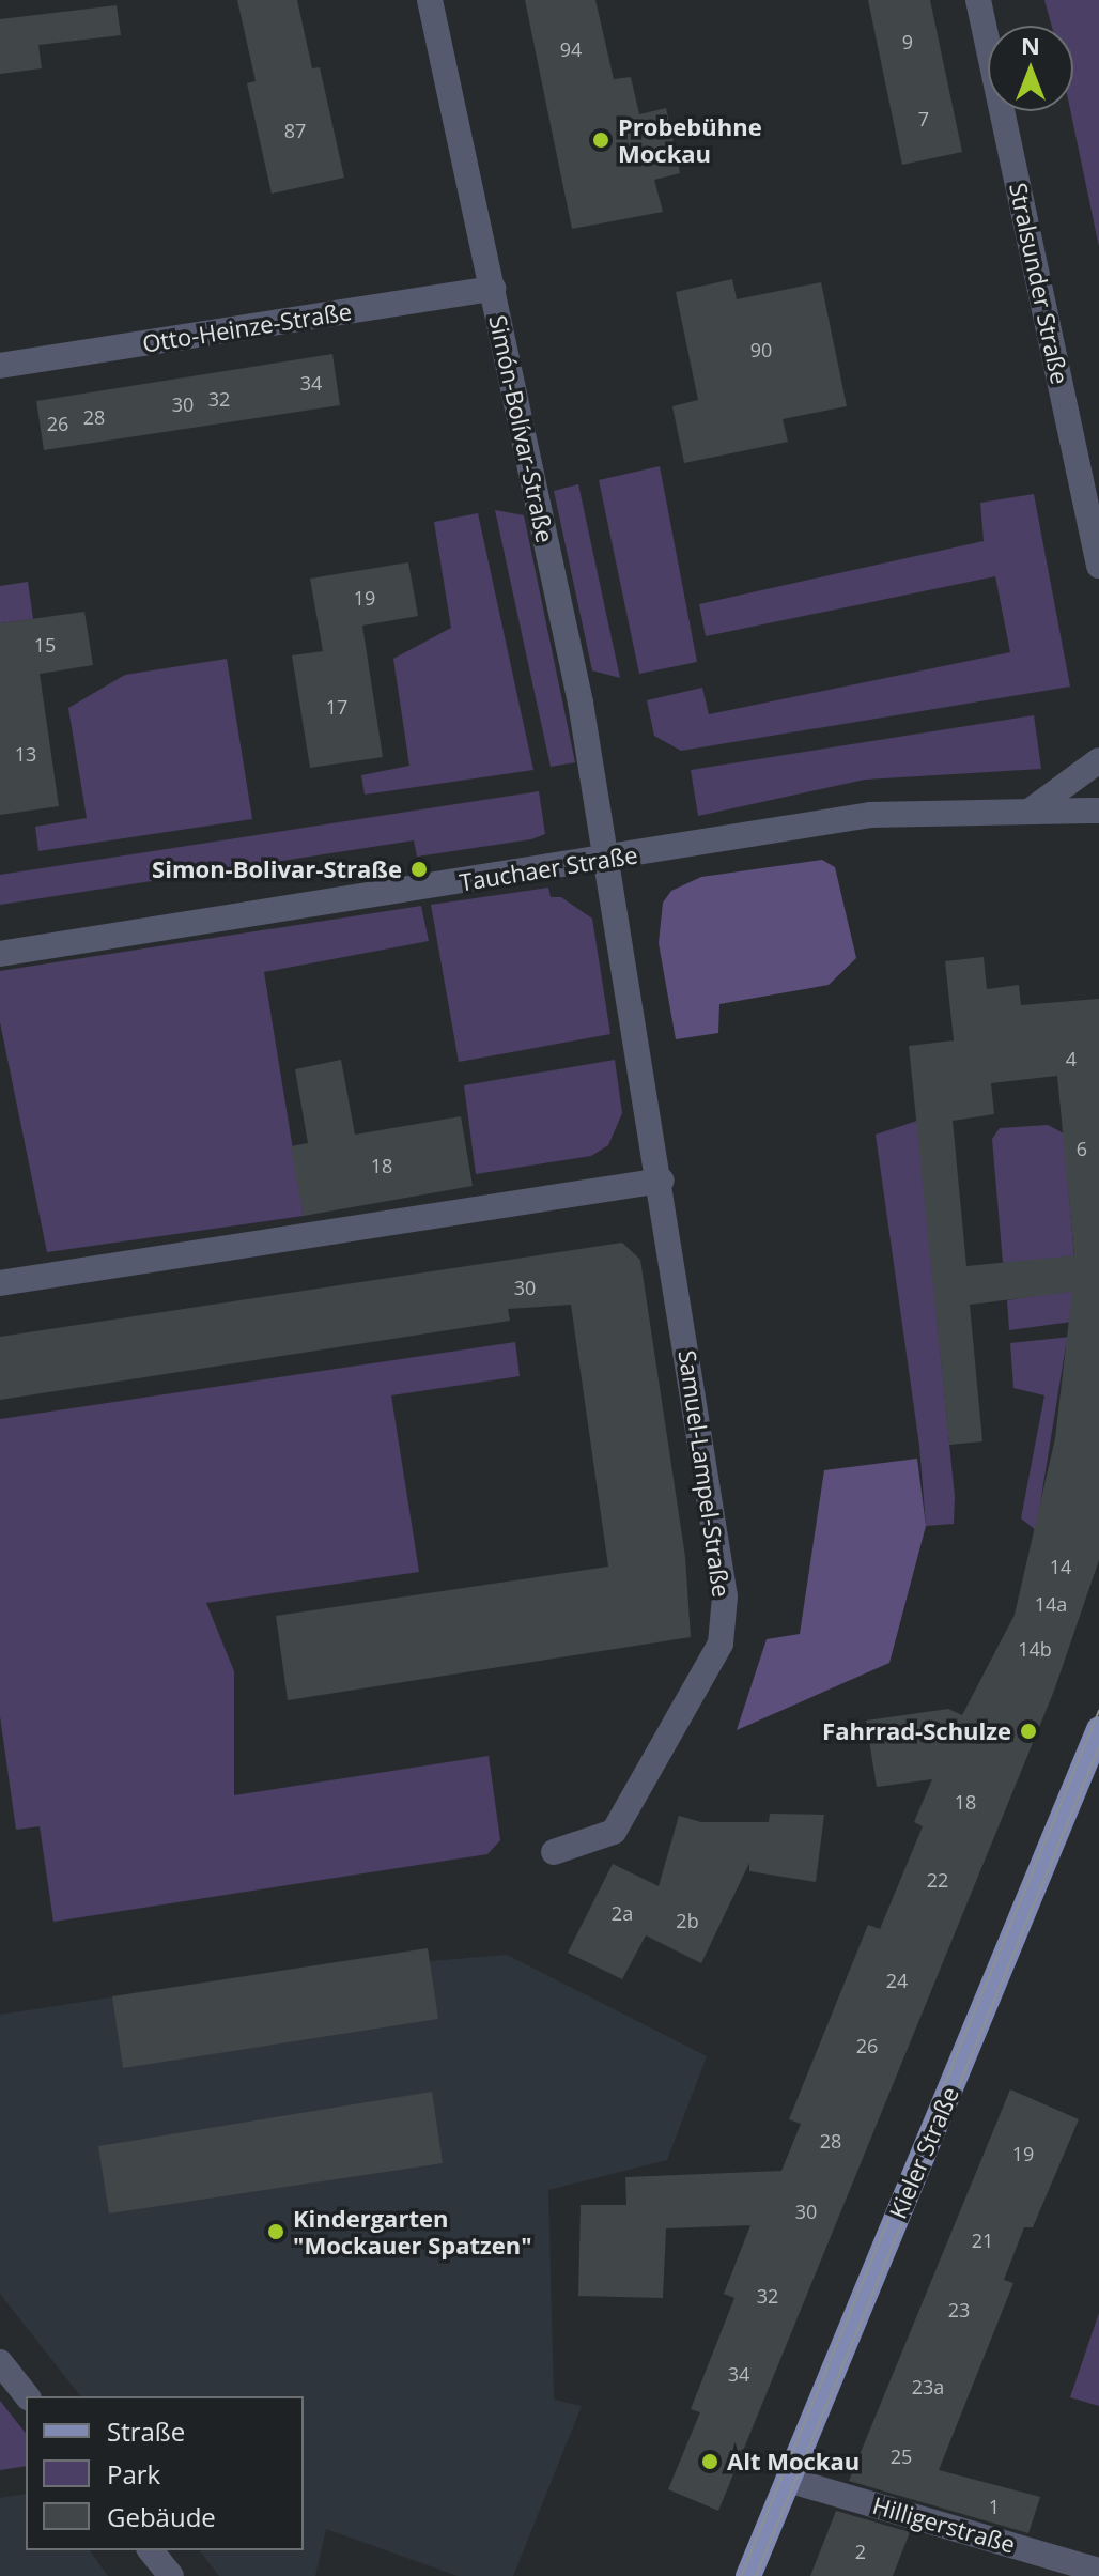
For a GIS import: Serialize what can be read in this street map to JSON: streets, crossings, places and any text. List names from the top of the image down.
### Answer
{
  "streets": {
    "main road": ["Kieler Straße"],
    "street": [
      "Stralsunder Straße",
      "Otto-Heinze-Straße",
      "Simón-Bolívar-Straße",
      "Tauchaer Straße",
      "Samuel-Lampel-Straße",
      "Hilligerstraße"
    ]
  },
  "crossings": [
    ["Otto-Heinze-Straße", "Simón-Bolívar-Straße"],
    ["Simón-Bolívar-Straße", "Tauchaer Straße"],
    ["Simón-Bolívar-Straße", "Samuel-Lampel-Straße"],
    ["Tauchaer Straße", "Samuel-Lampel-Straße"],
    ["Kieler Straße", "Hilligerstraße"]
  ],
  "places": [
    "Probebühne Mockau",
    "Simon-Bolivar-Straße",
    "Fahrrad-Schulze",
    "Kindergarten \"Mockauer Spatzen\"",
    "Alt Mockau"
  ],
  "house_numbers": [
    "9",
    "94",
    "7",
    "87",
    "90",
    "34",
    "32",
    "30",
    "28",
    "26",
    "19",
    "15",
    "17",
    "13",
    "4",
    "6",
    "18",
    "30",
    "14",
    "14a",
    "14b",
    "18",
    "22",
    "2a",
    "2b",
    "24",
    "26",
    "28",
    "19",
    "30",
    "21",
    "32",
    "23",
    "34",
    "23a",
    "25",
    "1",
    "2"
  ],
  "legend": ["Straße", "Park", "Gebäude"],
  "north": "top"
}
